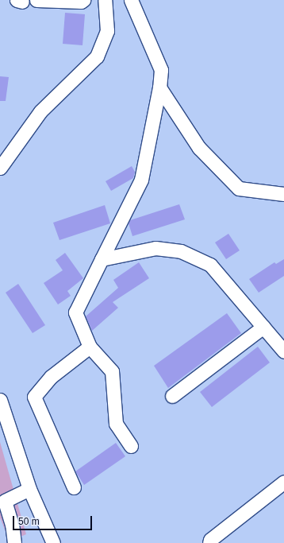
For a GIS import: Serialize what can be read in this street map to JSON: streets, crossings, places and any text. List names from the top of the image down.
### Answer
{
  "scale_bar": "50 m"
}
